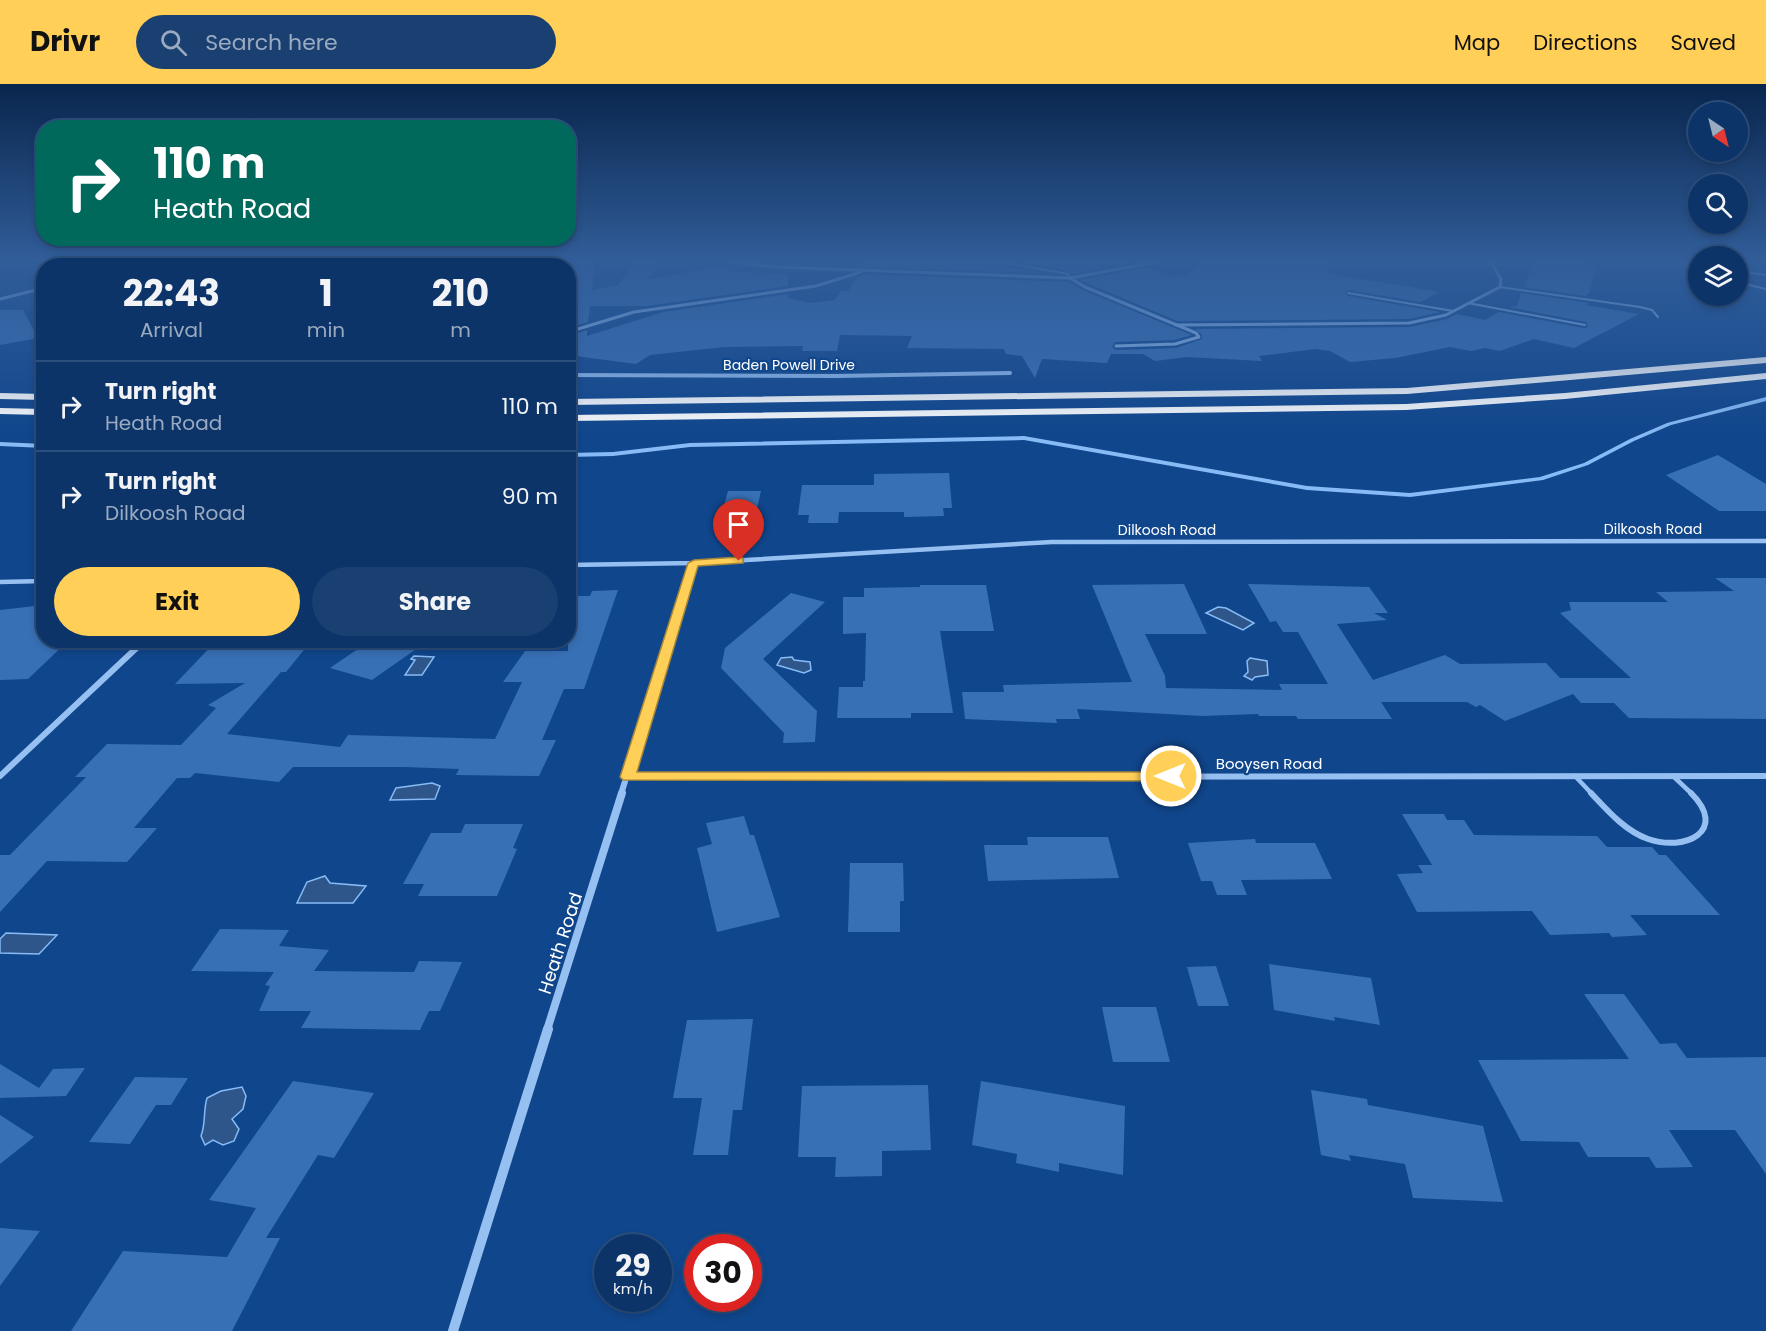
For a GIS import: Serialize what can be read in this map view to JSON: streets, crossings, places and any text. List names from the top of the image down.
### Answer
{
  "streets": {
    "street": [
      "Baden Powell Drive",
      "Dilkoosh Road",
      "Booysen Road",
      "Heath Road"
    ]
  },
  "crossings": [
    ["Dilkoosh Road", "Heath Road"],
    ["Booysen Road", "Heath Road"]
  ],
  "north": "bottom right",
  "page": {
    "header": "Drivr",
    "search": "Search here",
    "nav": ["Map", "Directions", "Saved"],
    "turn": ["110 m", "Heath Road"],
    "eta": [
      "22:43",
      "Arrival",
      "1",
      "min",
      "210",
      "m"
    ],
    "list": [
      {
        "name": "Turn right",
        "note": "Heath Road",
        "value": "110 m"
      },
      {
        "name": "Turn right",
        "note": "Dilkoosh Road",
        "value": "90 m"
      }
    ],
    "buttons": ["Exit", "Share"],
    "speed": "29 km/h",
    "limit": "30"
  }
}
